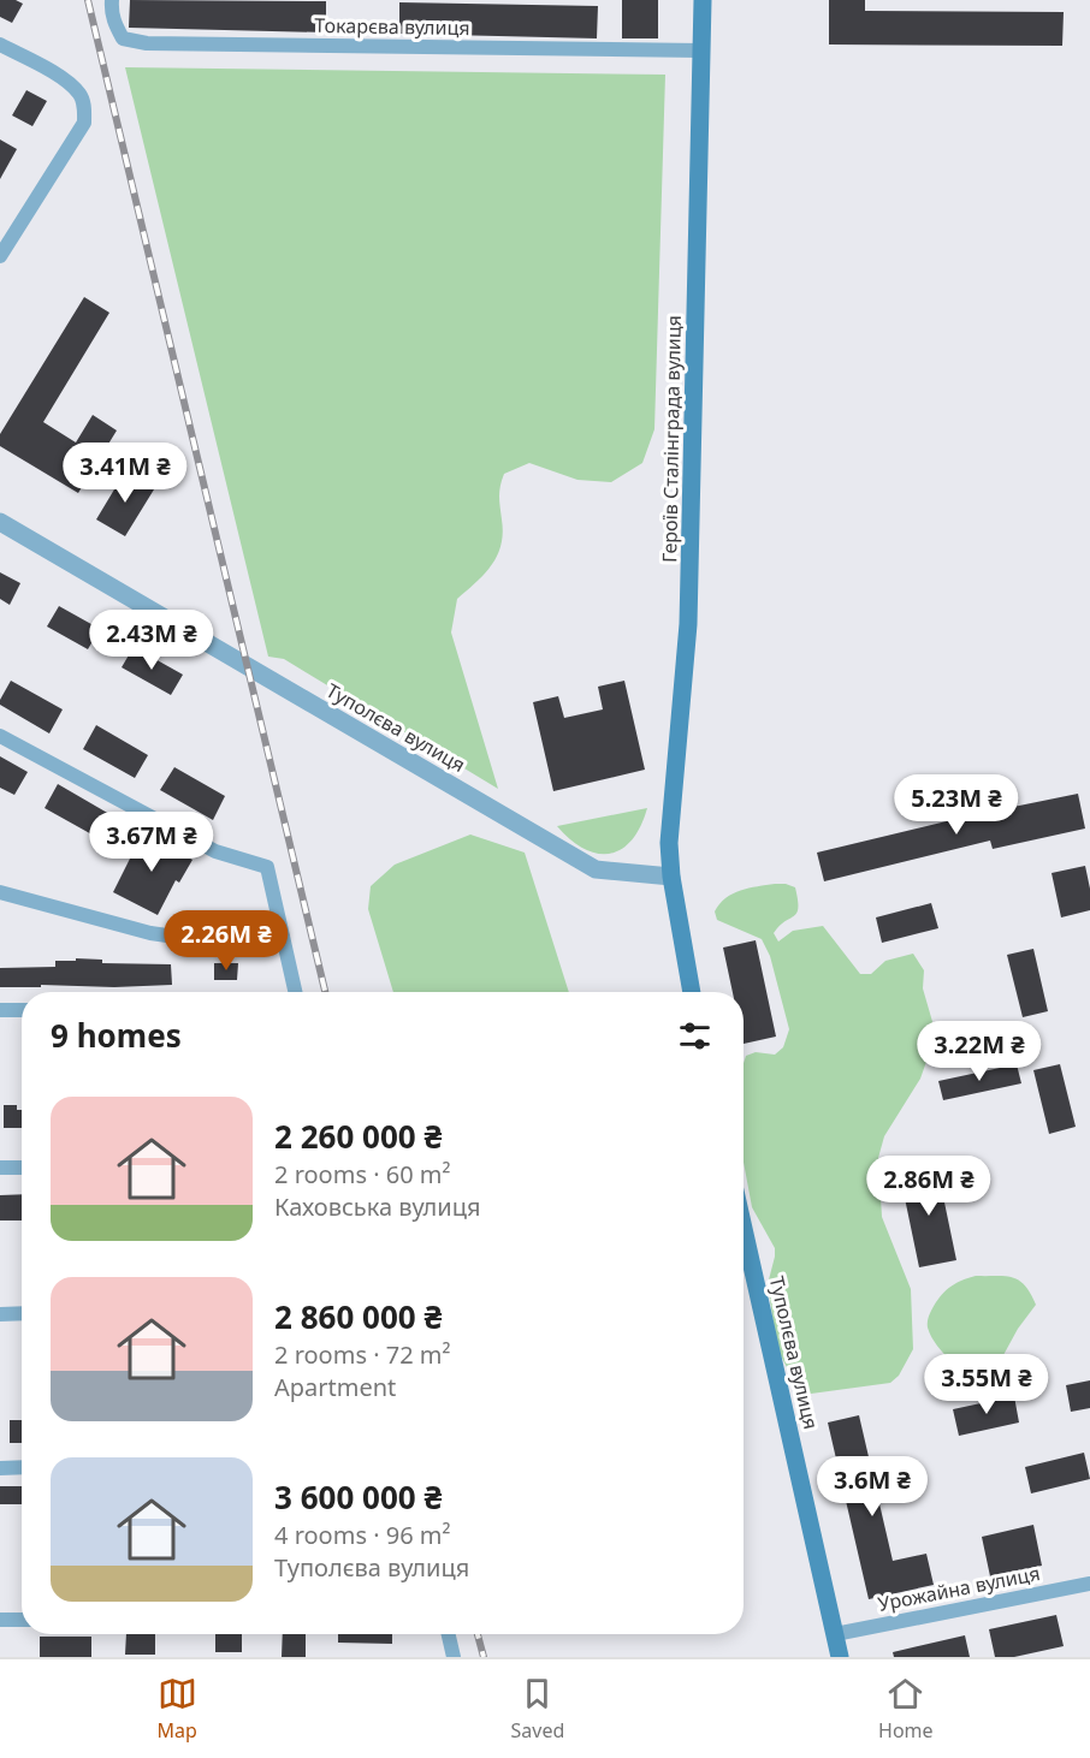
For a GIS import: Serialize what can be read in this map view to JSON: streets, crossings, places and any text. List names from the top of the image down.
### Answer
{
  "streets": {
    "main road": ["Героїв Сталінграда вулиця", "Туполєва вулиця"],
    "street": ["Токарєва вулиця", "Урожайна вулиця"]
  },
  "crossings": [
    ["Токарєва вулиця", "Героїв Сталінграда вулиця"],
    ["Героїв Сталінграда вулиця", "Туполєва вулиця"],
    ["Туполєва вулиця", "Урожайна вулиця"]
  ],
  "page": {
    "price": [
      "3.41M ₴",
      "2.43M ₴",
      "5.23M ₴",
      "3.67M ₴",
      "2.26M ₴",
      "3.22M ₴",
      "2.86M ₴",
      "3.55M ₴",
      "3.6M ₴"
    ],
    "heading": "9 homes",
    "list": [
      {
        "name": "2 260 000 ₴",
        "note": "2 rooms · 60 m² · Каховська вулиця"
      },
      {
        "name": "2 860 000 ₴",
        "note": "2 rooms · 72 m² · Apartment"
      },
      {
        "name": "3 600 000 ₴",
        "note": "4 rooms · 96 m² · Туполєва вулиця"
      }
    ],
    "tabs": ["Map", "Saved", "Home"]
  }
}
